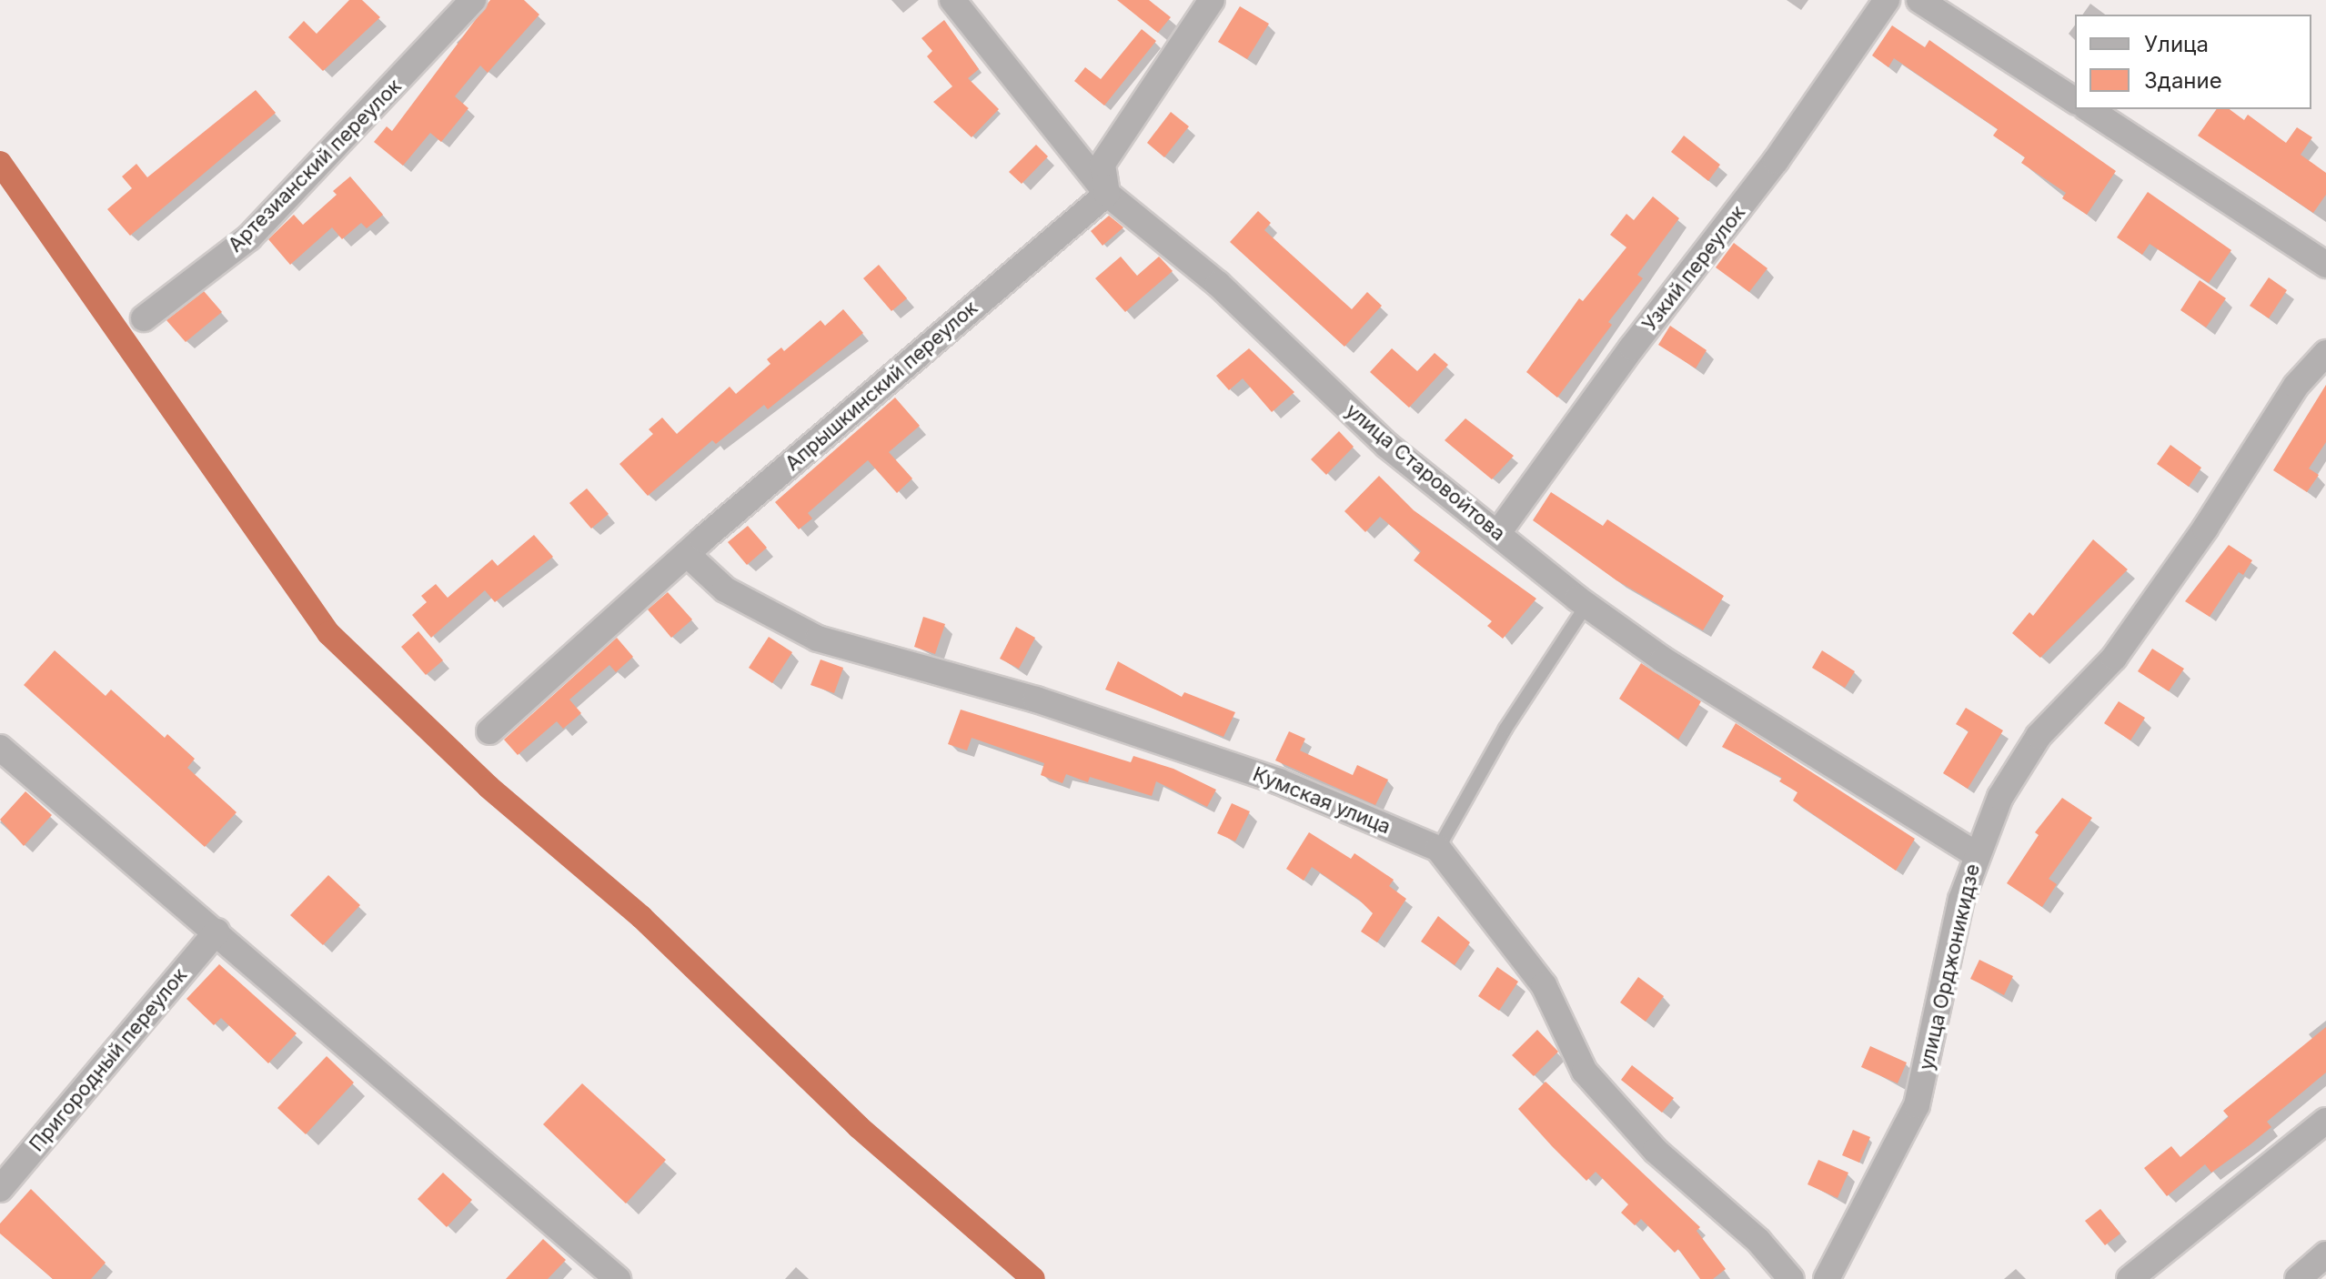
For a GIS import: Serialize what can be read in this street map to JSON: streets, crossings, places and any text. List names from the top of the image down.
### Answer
{
  "streets": {
    "street": [
      "Артезианский переулок",
      "Узкий переулок",
      "Апрышкинский переулок",
      "улица Старовойтова",
      "Кумская улица",
      "улица Орджоникидзе",
      "Пригородный переулок"
    ]
  },
  "crossings": [
    ["Узкий переулок", "улица Старовойтова"],
    ["Апрышкинский переулок", "улица Старовойтова"],
    ["Апрышкинский переулок", "Кумская улица"],
    ["улица Старовойтова", "улица Орджоникидзе"]
  ],
  "legend": ["Улица", "Здание"]
}
